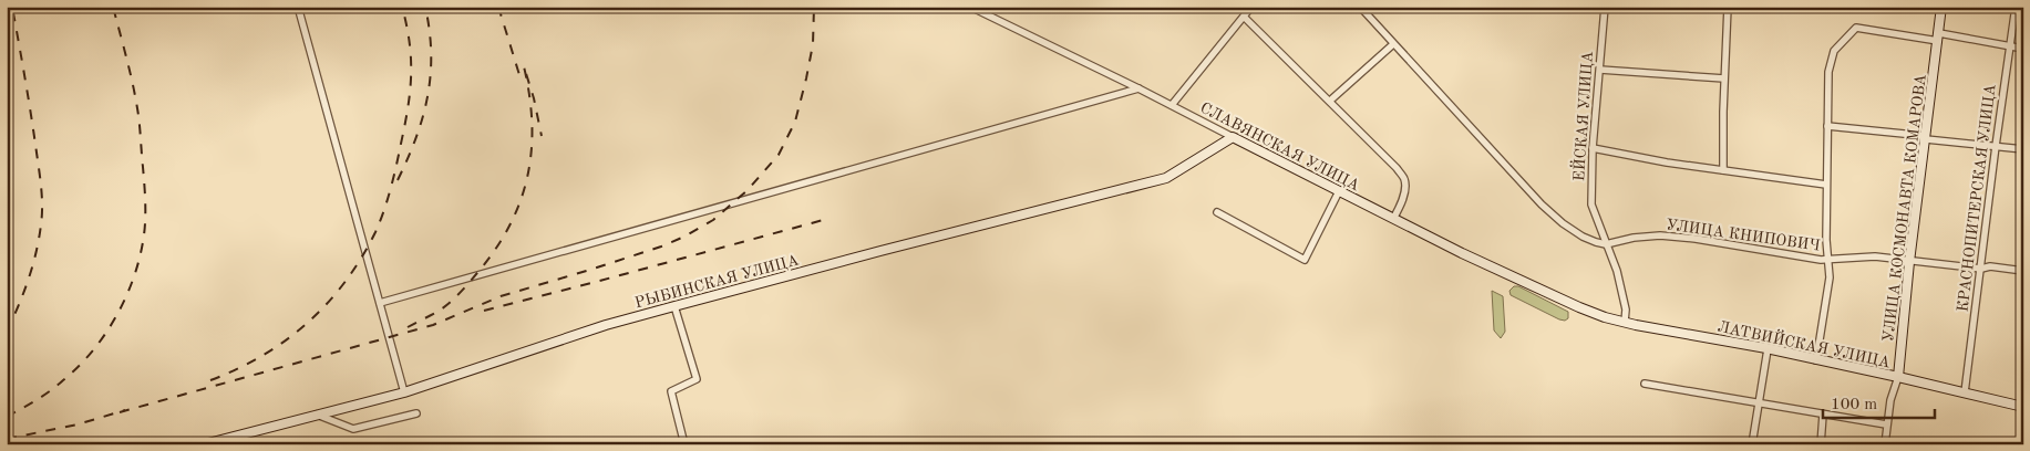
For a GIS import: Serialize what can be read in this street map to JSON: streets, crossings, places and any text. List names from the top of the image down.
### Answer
{
  "streets": {
    "main road": [
      "СЛАВЯНСКАЯ УЛИЦА",
      "УЛИЦА КОСМОНАВТА КОМАРОВА",
      "РЫБИНСКАЯ УЛИЦА",
      "ЛАТВИЙСКАЯ УЛИЦА"
    ],
    "street": ["ЕЙСКАЯ УЛИЦА", "КРАСНОПИТЕРСКАЯ УЛИЦА", "УЛИЦА КНИПОВИЧ"]
  },
  "crossings": [
    ["ЕЙСКАЯ УЛИЦА", "УЛИЦА КНИПОВИЧ"],
    ["ЕЙСКАЯ УЛИЦА", "ЛАТВИЙСКАЯ УЛИЦА"],
    ["СЛАВЯНСКАЯ УЛИЦА", "РЫБИНСКАЯ УЛИЦА"],
    ["СЛАВЯНСКАЯ УЛИЦА", "ЛАТВИЙСКАЯ УЛИЦА"],
    ["КРАСНОПИТЕРСКАЯ УЛИЦА", "УЛИЦА КНИПОВИЧ"],
    ["КРАСНОПИТЕРСКАЯ УЛИЦА", "ЛАТВИЙСКАЯ УЛИЦА"],
    ["УЛИЦА КОСМОНАВТА КОМАРОВА", "УЛИЦА КНИПОВИЧ"],
    ["УЛИЦА КОСМОНАВТА КОМАРОВА", "ЛАТВИЙСКАЯ УЛИЦА"]
  ],
  "scale_bar": "100 m"
}
